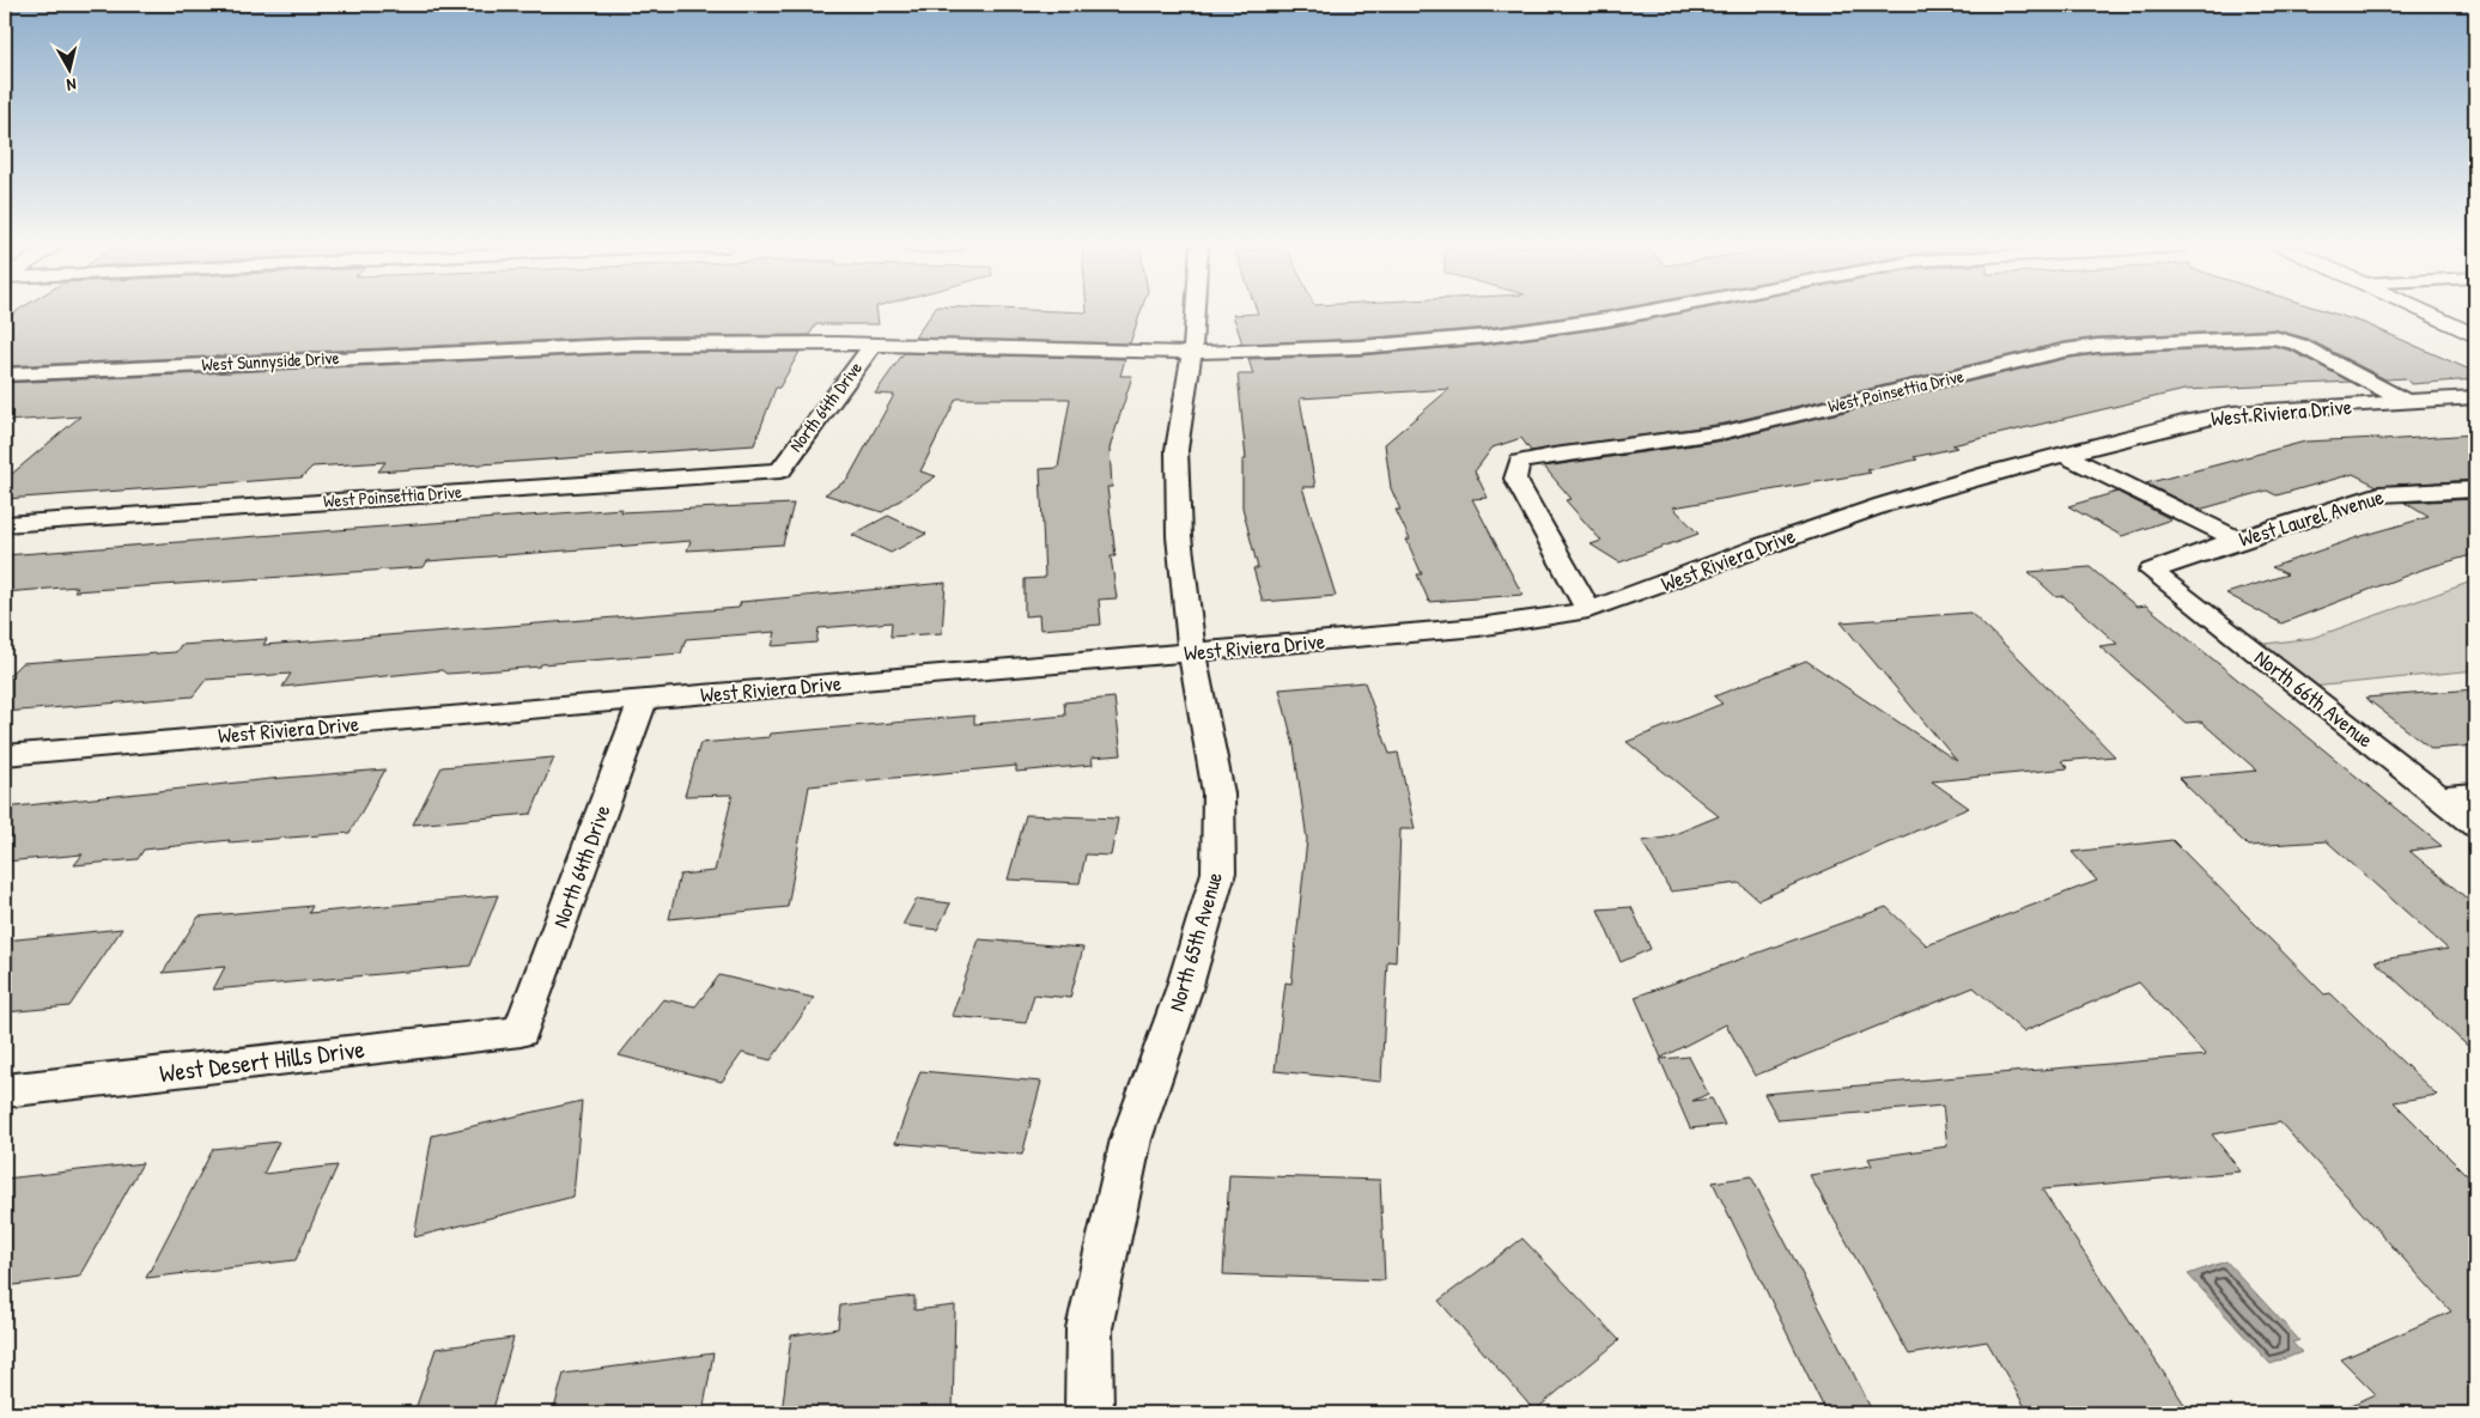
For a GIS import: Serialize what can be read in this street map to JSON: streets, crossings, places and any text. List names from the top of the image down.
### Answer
{
  "streets": {
    "street": [
      "West Sunnyside Drive",
      "West Poinsettia Drive",
      "North 64th Drive",
      "West Riviera Drive",
      "West Laurel Avenue",
      "North 66th Avenue",
      "North 65th Avenue",
      "West Desert Hills Drive"
    ]
  },
  "crossings": [
    ["West Sunnyside Drive", "North 64th Drive"],
    ["West Sunnyside Drive", "North 65th Avenue"],
    ["West Poinsettia Drive", "North 64th Drive"],
    ["West Poinsettia Drive", "West Riviera Drive"],
    ["North 64th Drive", "West Riviera Drive"],
    ["North 64th Drive", "West Desert Hills Drive"],
    ["West Riviera Drive", "North 65th Avenue"],
    ["West Laurel Avenue", "North 66th Avenue"]
  ],
  "north": "bottom"
}
